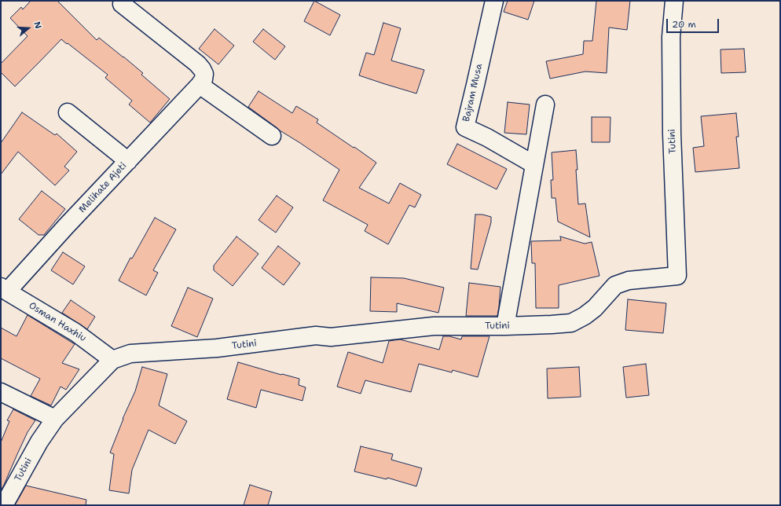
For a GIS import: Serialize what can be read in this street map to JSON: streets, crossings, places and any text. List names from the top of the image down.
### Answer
{
  "streets": {
    "street": [
      "Bajram Musa",
      "Tutini",
      "Melihate Ajeti",
      "Osman Haxhiu"
    ]
  },
  "crossings": [
    ["Tutini", "Osman Haxhiu"],
    ["Melihate Ajeti", "Osman Haxhiu"]
  ],
  "scale_bar": "20 m",
  "north": "right"
}
